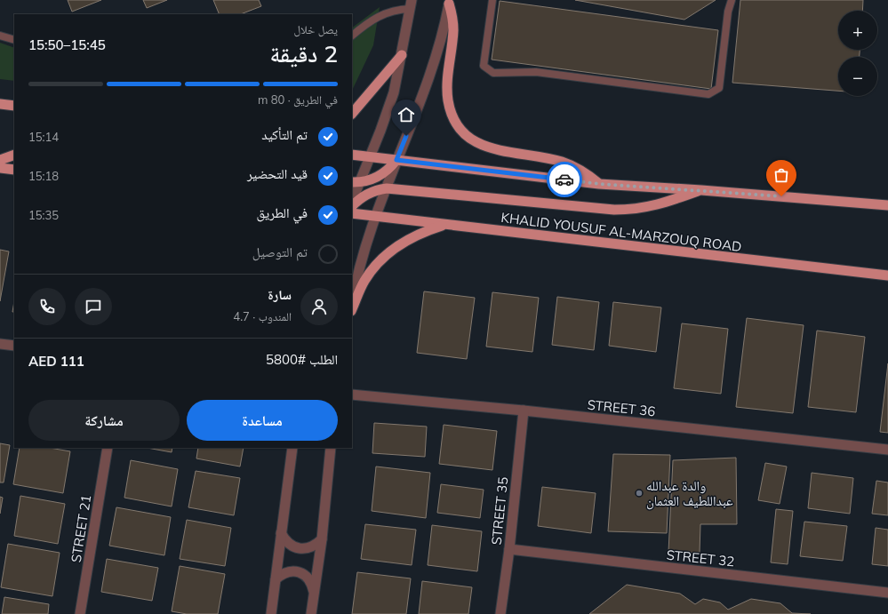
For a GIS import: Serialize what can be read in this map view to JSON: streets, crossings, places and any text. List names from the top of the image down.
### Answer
{
  "streets": {
    "main road": ["KHALID YOUSUF AL-MARZOUQ ROAD"],
    "street": [
      "STREET 36",
      "STREET 35",
      "STREET 21",
      "STREET 32"
    ]
  },
  "crossings": [
    ["STREET 36", "STREET 35"],
    ["STREET 35", "STREET 32"]
  ],
  "places": ["والدة عبدالله عبداللطيف العثمان"],
  "page": {
    "map_buttons": ["+", "−"],
    "heading": ["2 دقيقة", "يصل خلال", "15:45–15:50"],
    "panel": [
      "سارة",
      "المندوب · 4.7",
      "الطلب #5800",
      "AED 111"
    ],
    "bar": "في الطريق · 80 m",
    "list": [
      ["تم التأكيد", "15:14"],
      ["قيد التحضير", "15:18"],
      ["في الطريق", "15:35"],
      "تم التوصيل"
    ],
    "buttons": ["مساعدة", "مشاركة"]
  }
}
